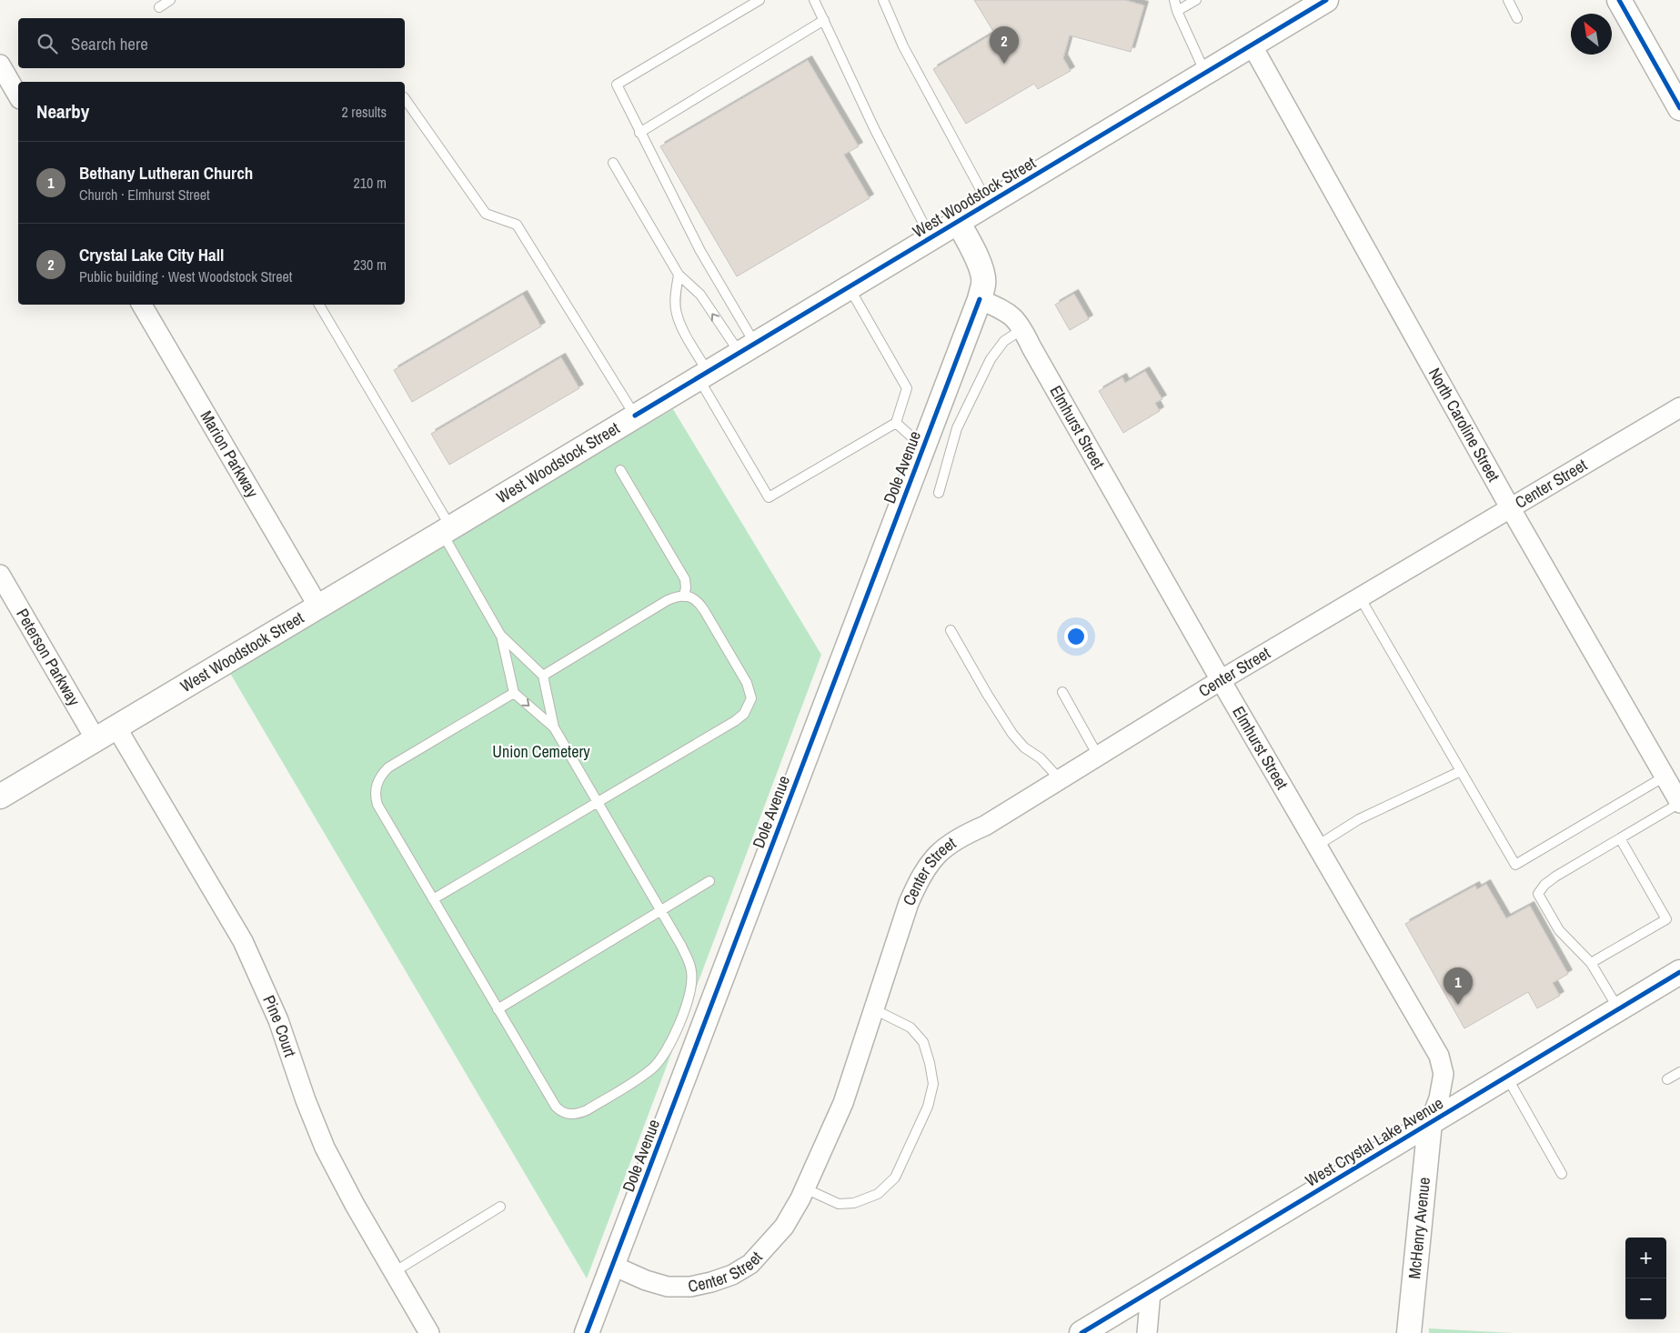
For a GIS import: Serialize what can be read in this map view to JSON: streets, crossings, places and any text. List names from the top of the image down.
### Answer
{
  "streets": {
    "street": [
      "West Woodstock Street",
      "North Caroline Street",
      "Elmhurst Street",
      "Marion Parkway",
      "Dole Avenue",
      "Center Street",
      "Peterson Parkway",
      "Pine Court",
      "West Crystal Lake Avenue",
      "McHenry Avenue"
    ]
  },
  "crossings": [
    ["West Woodstock Street", "North Caroline Street"],
    ["West Woodstock Street", "Marion Parkway"],
    ["West Woodstock Street", "Dole Avenue"],
    ["West Woodstock Street", "Peterson Parkway"],
    ["West Woodstock Street", "Pine Court"],
    ["North Caroline Street", "Center Street"],
    ["Elmhurst Street", "Dole Avenue"],
    ["Elmhurst Street", "Center Street"],
    ["Elmhurst Street", "West Crystal Lake Avenue"],
    ["Elmhurst Street", "McHenry Avenue"],
    ["Dole Avenue", "Center Street"],
    ["West Crystal Lake Avenue", "McHenry Avenue"]
  ],
  "parks": ["Union Cemetery"],
  "north": "top left",
  "page": {
    "search": "Search here",
    "pins": ["2", "1"],
    "heading": ["Nearby", "2 results"],
    "list": [
      {
        "mark": "1",
        "name": "Bethany Lutheran Church",
        "note": "Church · Elmhurst Street",
        "value": "210 m"
      },
      {
        "mark": "2",
        "name": "Crystal Lake City Hall",
        "note": "Public building · West Woodstock Street",
        "value": "230 m"
      }
    ],
    "map_buttons": ["+", "−"]
  }
}
